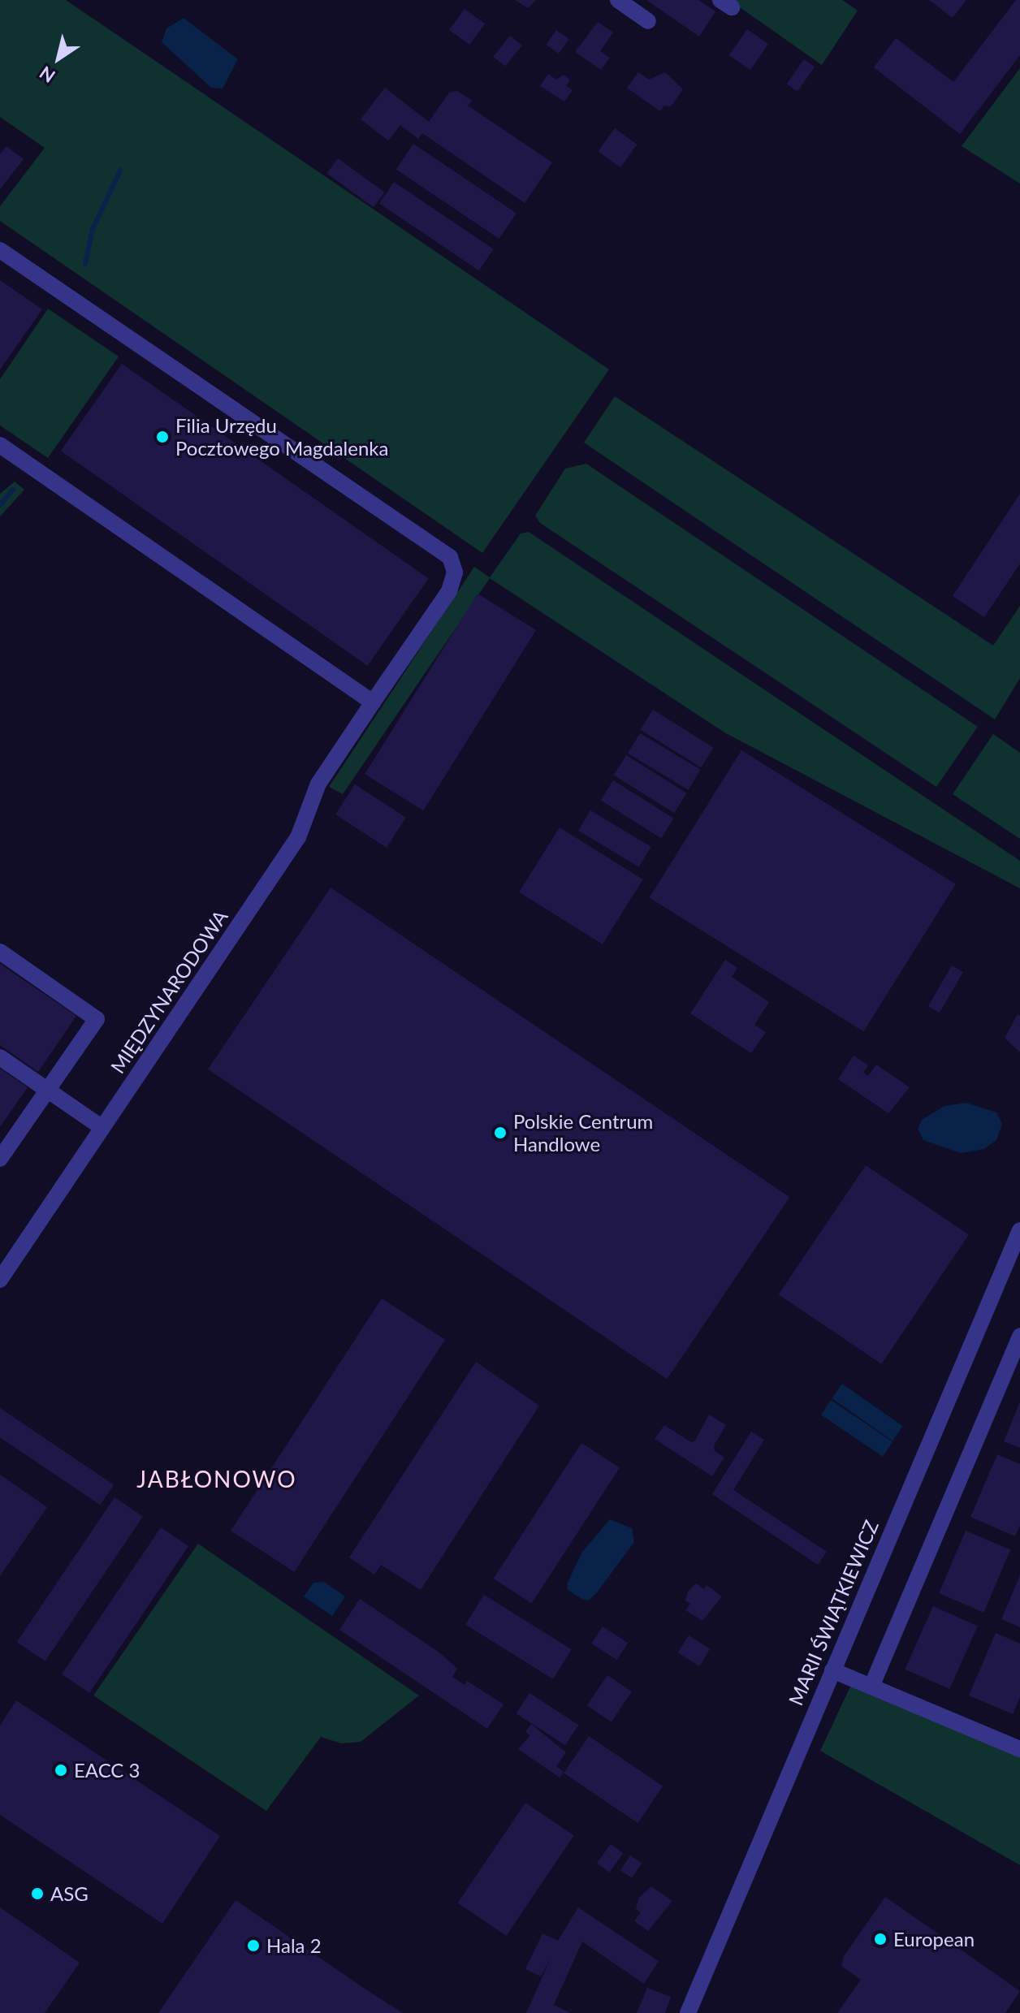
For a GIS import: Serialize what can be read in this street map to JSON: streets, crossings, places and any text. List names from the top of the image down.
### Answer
{
  "streets": {
    "street": ["MIĘDZYNARODOWA", "MARII ŚWIĄTKIEWICZ"]
  },
  "districts": ["JABŁONOWO"],
  "places": [
    "Filia Urzędu Pocztowego Magdalenka",
    "Polskie Centrum Handlowe",
    "EACC 3",
    "ASG",
    "European",
    "Hala 2"
  ],
  "north": "bottom left"
}
